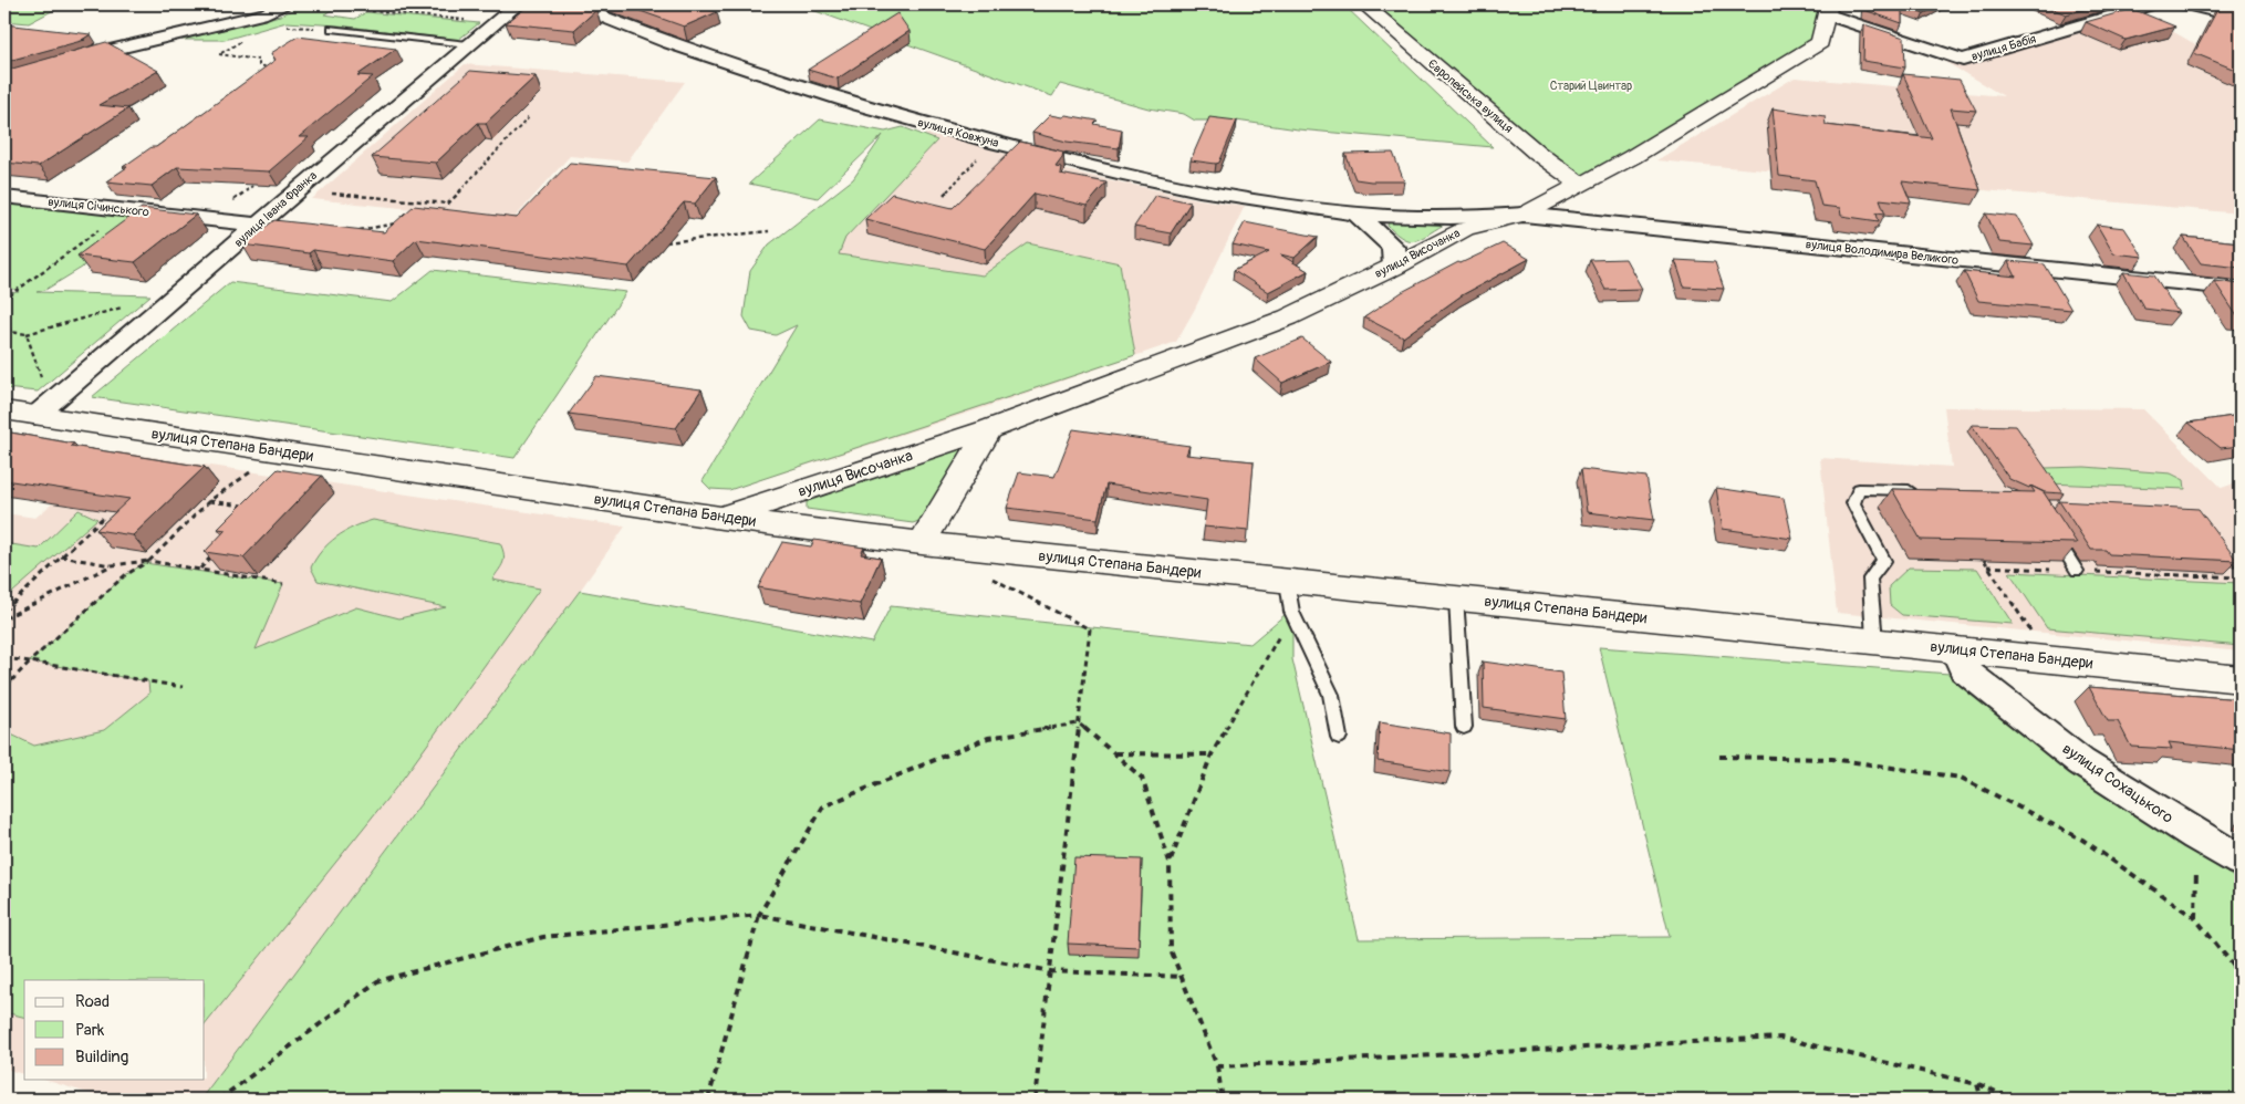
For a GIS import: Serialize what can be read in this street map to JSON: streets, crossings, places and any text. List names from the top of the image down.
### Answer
{
  "streets": {
    "street": [
      "вулиця Бабія",
      "Європейська вулиця",
      "вулиця Ковжуна",
      "вулиця Січинського",
      "вулиця Івана Франка",
      "вулиця Володимира Великого",
      "вулиця Височанка",
      "вулиця Степана Бандери",
      "вулиця Сохацького"
    ]
  },
  "crossings": [
    ["вулиця Бабія", "вулиця Височанка"],
    ["Європейська вулиця", "вулиця Височанка"],
    ["вулиця Ковжуна", "вулиця Володимира Великого"],
    ["вулиця Ковжуна", "вулиця Височанка"],
    ["вулиця Січинського", "вулиця Івана Франка"],
    ["вулиця Івана Франка", "вулиця Степана Бандери"],
    ["вулиця Володимира Великого", "вулиця Височанка"],
    ["вулиця Височанка", "вулиця Степана Бандери"],
    ["вулиця Степана Бандери", "вулиця Сохацького"]
  ],
  "parks": ["Старий Цвинтар"],
  "legend": ["Road", "Park", "Building"]
}
